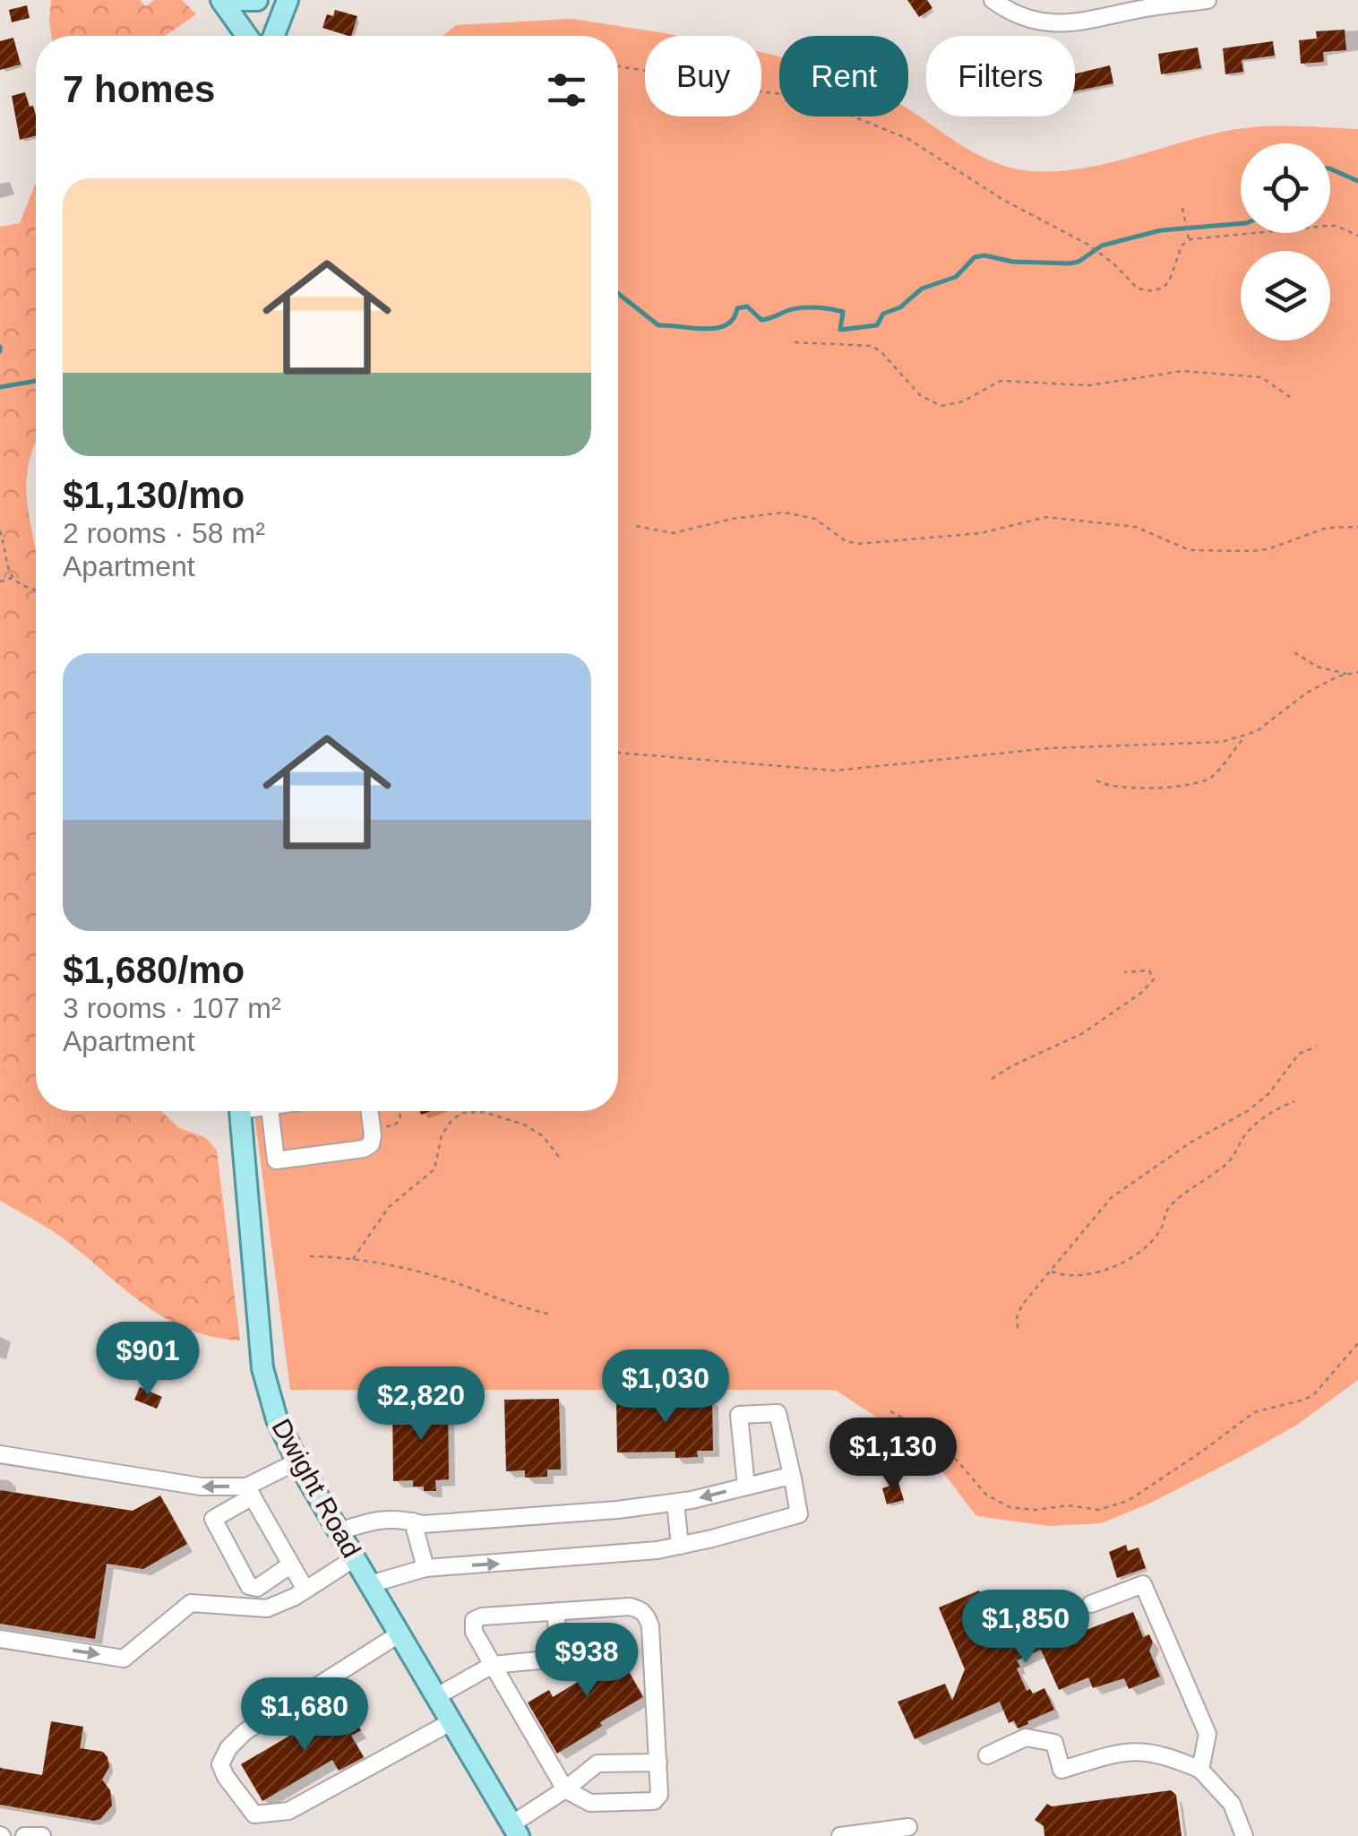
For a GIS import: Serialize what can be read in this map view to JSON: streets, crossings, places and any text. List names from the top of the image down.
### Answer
{
  "streets": {
    "main road": ["Dwight Road"]
  },
  "page": {
    "chip": ["Buy", "Rent", "Filters"],
    "heading": "7 homes",
    "list": [
      {
        "name": "$1,130/mo",
        "note": "2 rooms · 58 m² · Apartment"
      },
      {
        "name": "$1,680/mo",
        "note": "3 rooms · 107 m² · Apartment"
      }
    ],
    "price": [
      "$901",
      "$1,030",
      "$2,820",
      "$1,130",
      "$1,850",
      "$938",
      "$1,680"
    ]
  }
}
